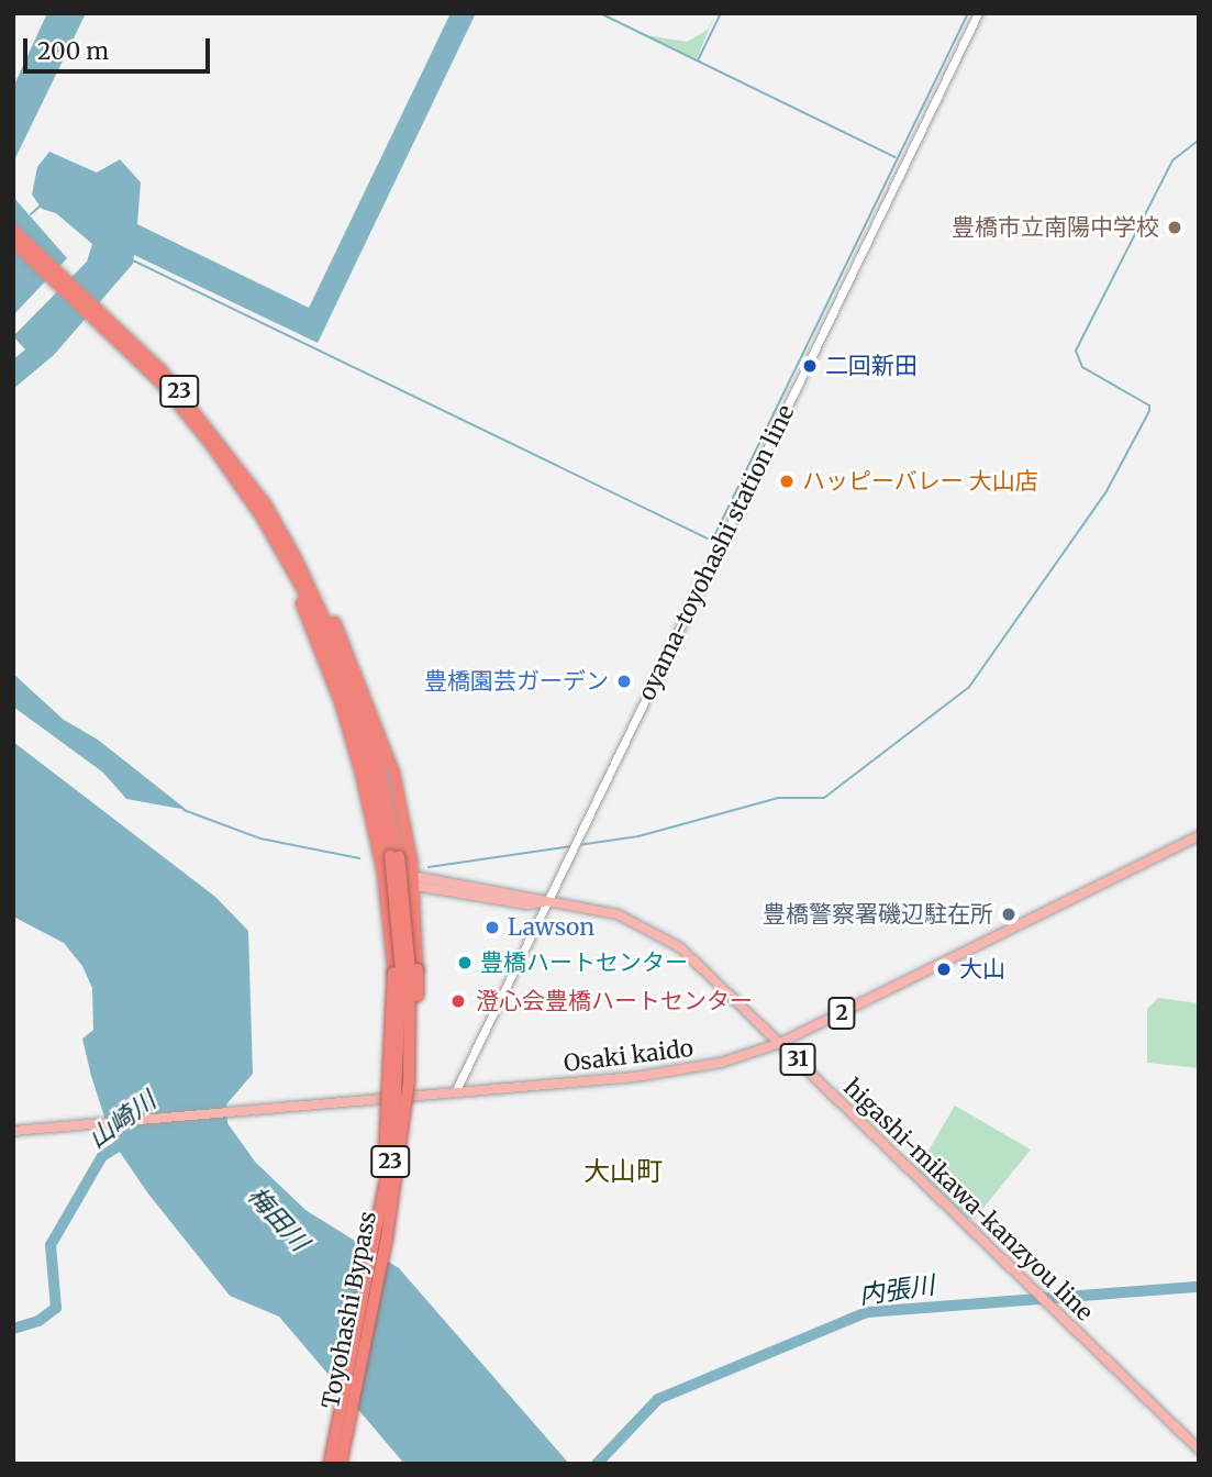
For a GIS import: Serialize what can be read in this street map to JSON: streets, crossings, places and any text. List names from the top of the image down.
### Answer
{
  "streets": {
    "highway": ["23", "Toyohashi Bypass"],
    "main road": [
      "oyama-toyohashi station line",
      "2",
      "Osaki kaido",
      "31",
      "higashi-mikawa-kanzyou line"
    ]
  },
  "crossings": [
    ["23", "higashi-mikawa-kanzyou line"],
    ["23", "Toyohashi Bypass"],
    ["oyama-toyohashi station line", "Osaki kaido"],
    ["oyama-toyohashi station line", "higashi-mikawa-kanzyou line"],
    ["Osaki kaido", "higashi-mikawa-kanzyou line"]
  ],
  "districts": ["大山町"],
  "water": ["山崎川", "梅田川", "内張川"],
  "places": [
    "豊橋市立南陽中学校",
    "二回新田",
    "ハッピーバレー 大山店",
    "豊橋園芸ガーデン",
    "豊橋警察署磯辺駐在所",
    "Lawson",
    "豊橋ハートセンター",
    "大山",
    "澄心会豊橋ハートセンター"
  ],
  "scale_bar": "200 m"
}
